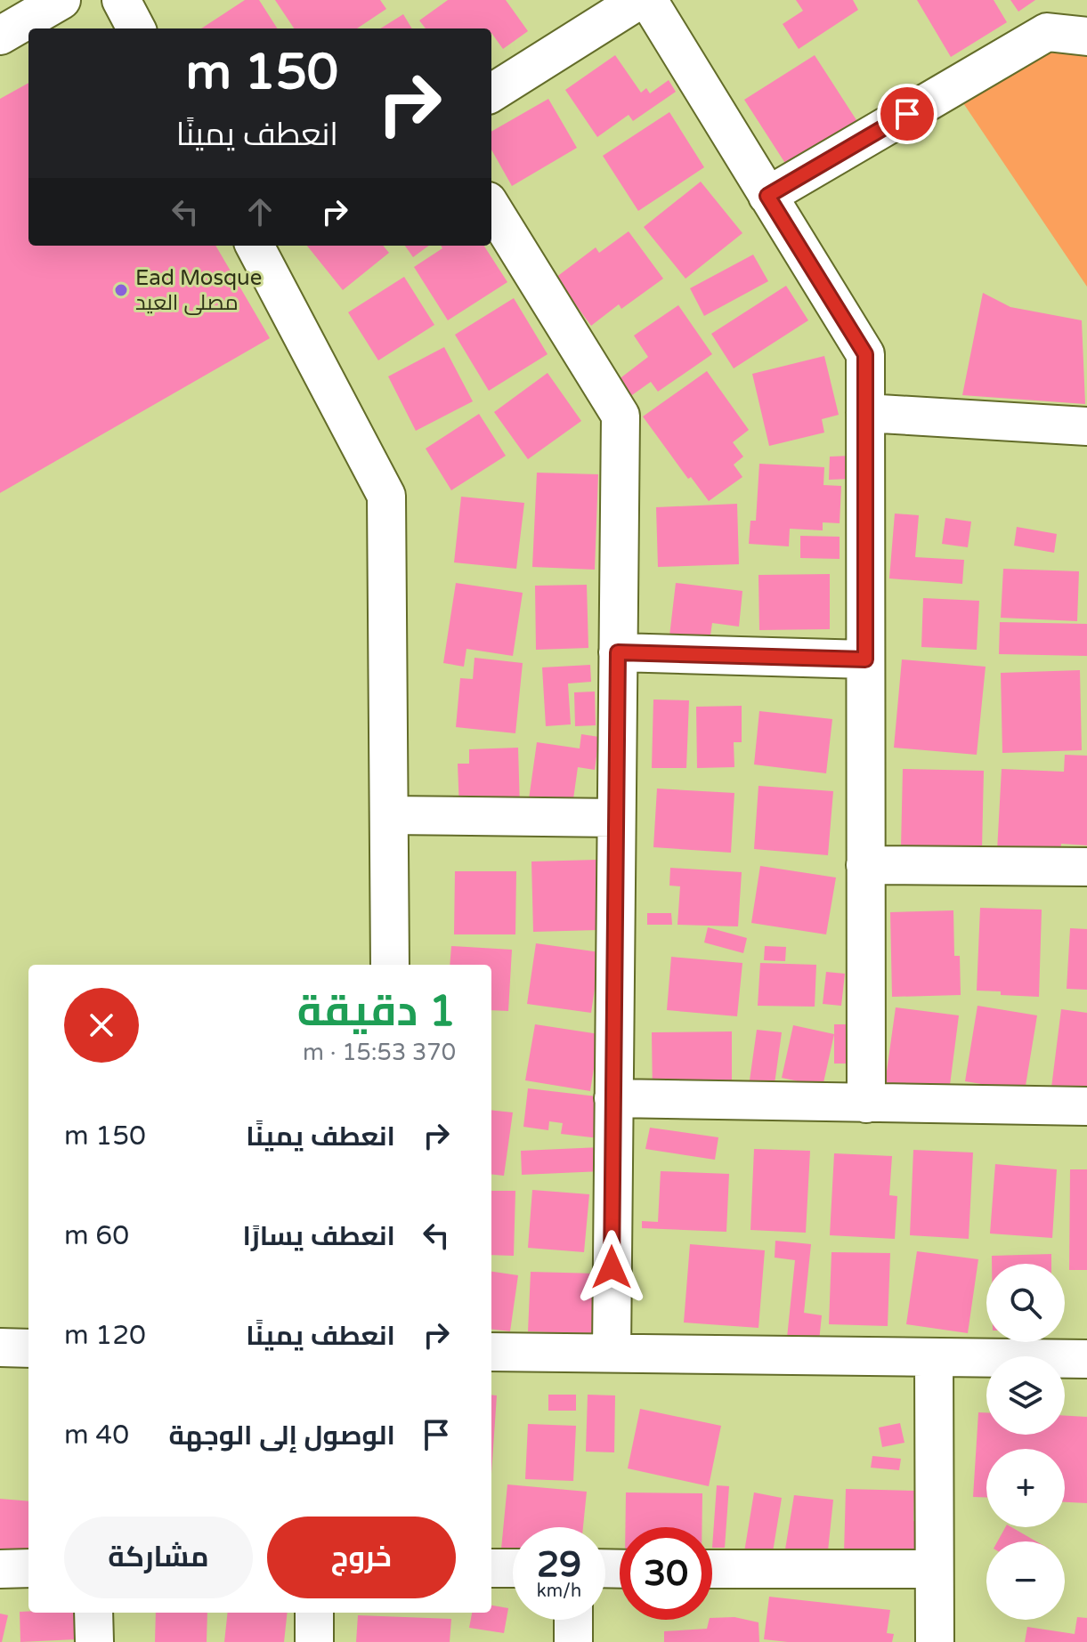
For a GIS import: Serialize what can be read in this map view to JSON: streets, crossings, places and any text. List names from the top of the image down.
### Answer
{
  "places": ["Ead Mosque مصلى العيد"],
  "page": {
    "turn": ["150 m", "انعطف يمينًا"],
    "heading": ["1 دقيقة", "370 m · 15:53"],
    "list": [
      {
        "name": "انعطف يمينًا",
        "value": "150 m"
      },
      {
        "name": "انعطف يسارًا",
        "value": "60 m"
      },
      {
        "name": "انعطف يمينًا",
        "value": "120 m"
      },
      {
        "name": "الوصول إلى الوجهة",
        "value": "40 m"
      }
    ],
    "map_buttons": ["+", "−"],
    "buttons": ["خروج", "مشاركة"],
    "speed": "29 km/h",
    "limit": "30"
  }
}
